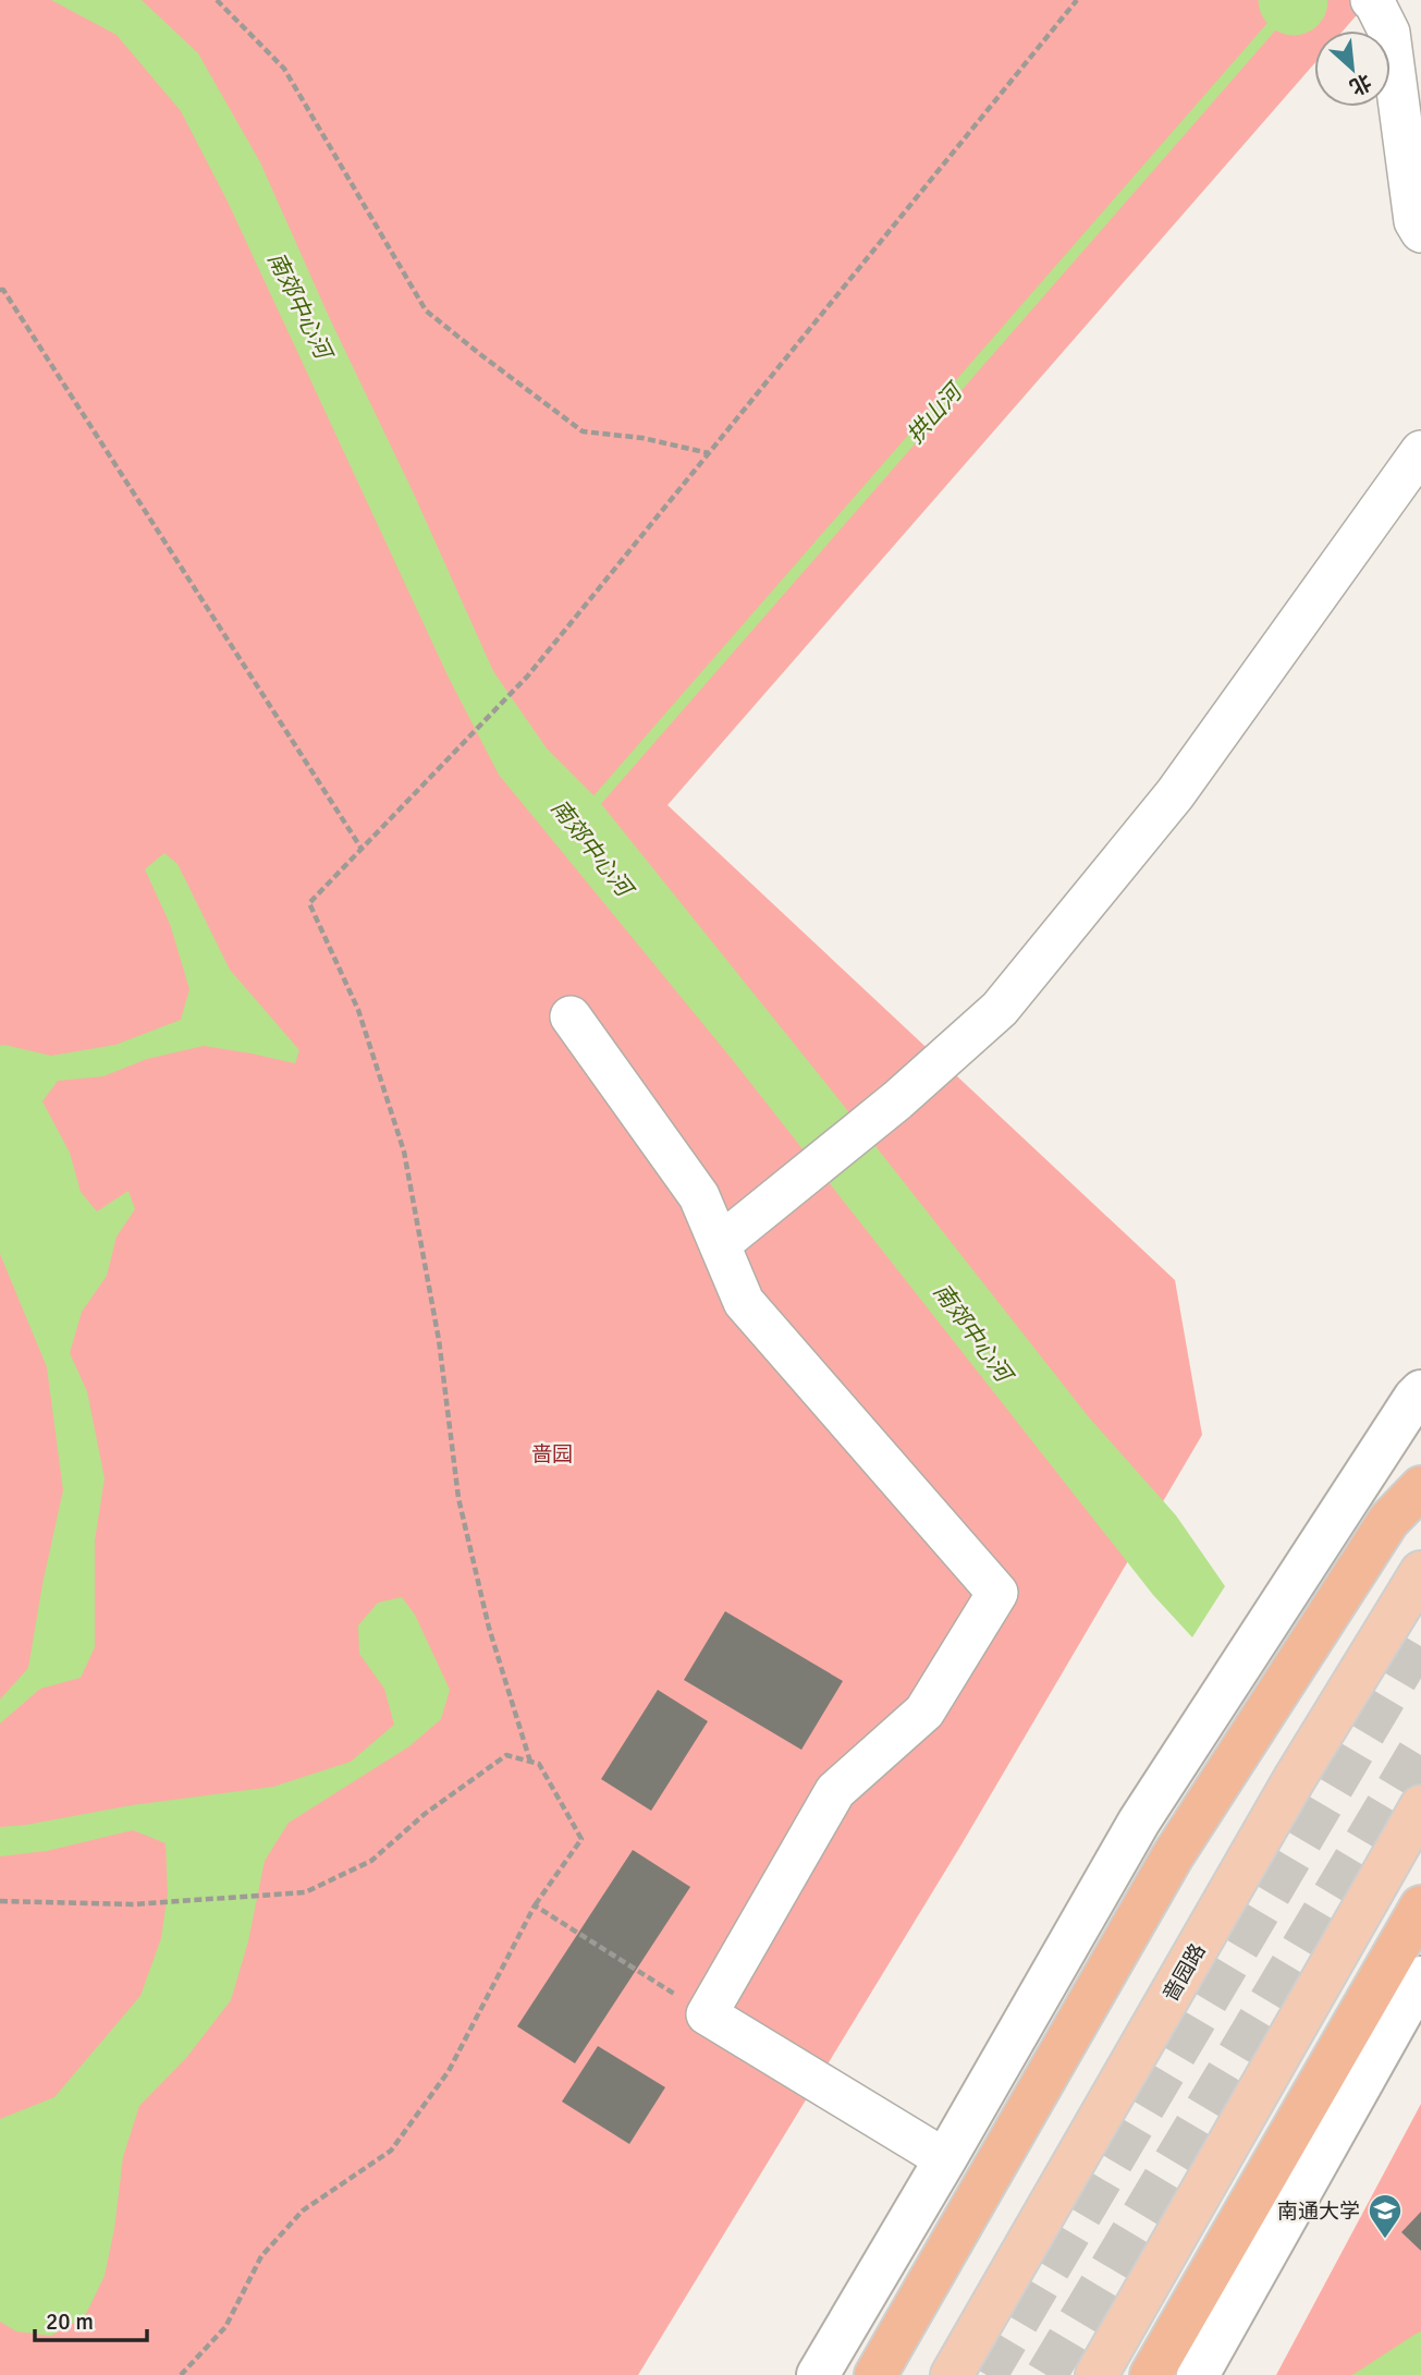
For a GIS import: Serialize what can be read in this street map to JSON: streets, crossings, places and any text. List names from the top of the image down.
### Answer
{
  "streets": {
    "main road": ["啬园路"]
  },
  "water": ["南郊中心河", "拱山河"],
  "parks": ["啬园"],
  "places": {
    "school or university": ["南通大学"]
  },
  "scale_bar": "20 m",
  "north": "bottom right"
}
